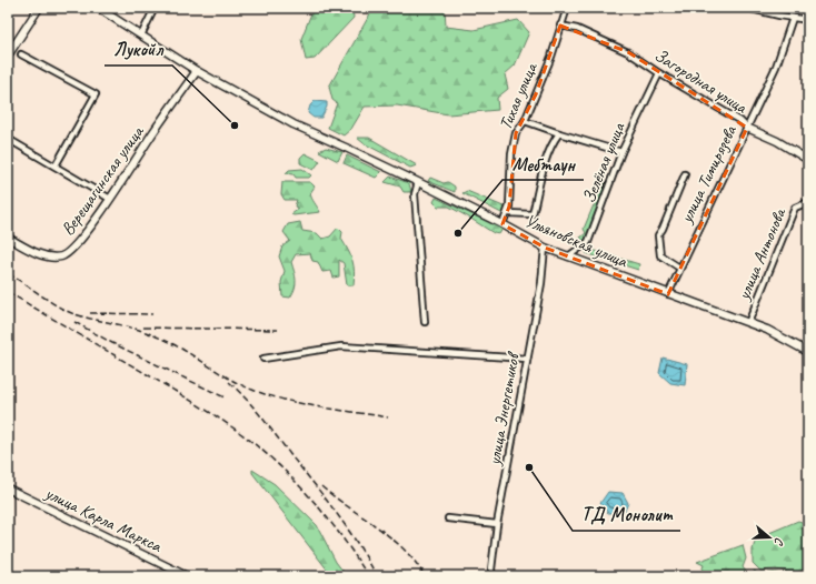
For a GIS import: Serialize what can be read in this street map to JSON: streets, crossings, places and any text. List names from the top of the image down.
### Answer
{
  "streets": {
    "main road": [
      "Загородная улица",
      "Верещагинская улица",
      "Ульяновская улица",
      "улица Карла Маркса"
    ],
    "street": [
      "Тихая улица",
      "Зелёная улица",
      "улица Тимирязева",
      "улица Антонова",
      "улица Энергетиков"
    ]
  },
  "crossings": [
    ["Загородная улица", "Тихая улица"],
    ["Загородная улица", "Зелёная улица"],
    ["Загородная улица", "улица Тимирязева"],
    ["Тихая улица", "Ульяновская улица"],
    ["Зелёная улица", "Ульяновская улица"],
    ["улица Тимирязева", "Ульяновская улица"],
    ["Верещагинская улица", "Ульяновская улица"],
    ["Ульяновская улица", "улица Антонова"],
    ["Ульяновская улица", "улица Энергетиков"]
  ],
  "places": ["Лукойл", "Мебтаун", "ТД Монолит"],
  "north": "right"
}
